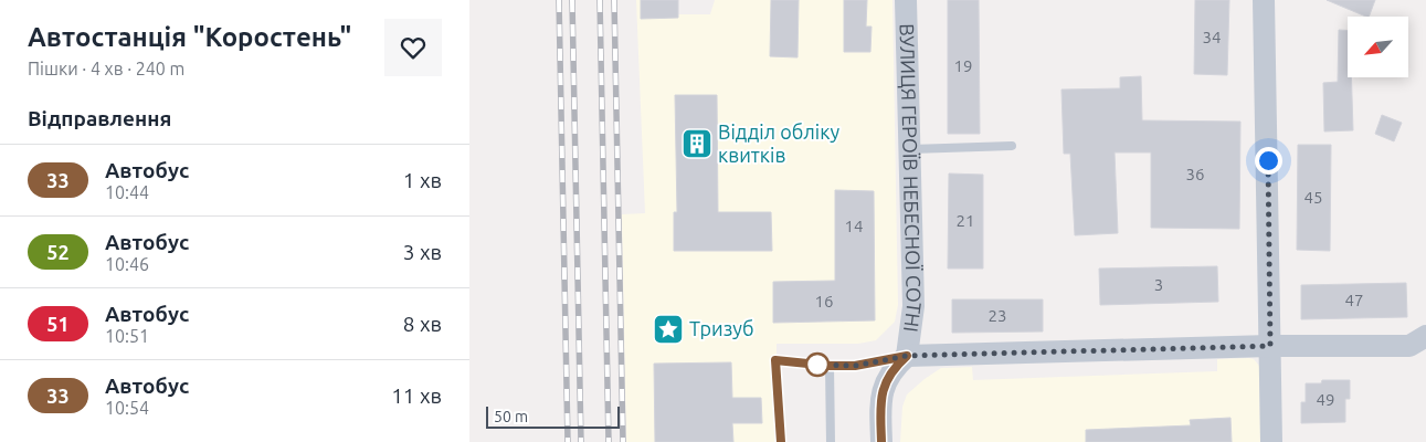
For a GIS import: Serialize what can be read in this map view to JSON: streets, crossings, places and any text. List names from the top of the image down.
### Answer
{
  "streets": {
    "street": ["ВУЛИЦЯ ГЕРОЇВ НЕБЕСНОЇ СОТНІ"]
  },
  "places": {
    "building": ["Відділ обліку квитків"],
    "place": ["Тризуб"]
  },
  "lines": ["bus line 33"],
  "house_numbers": [
    "34",
    "19",
    "36",
    "45",
    "21",
    "14",
    "3",
    "47",
    "16",
    "23",
    "49"
  ],
  "scale_bar": "50 m",
  "north": "bottom left",
  "page": {
    "heading": [
      ["Автостанція \"Коростень\"", "Пішки · 4 хв · 240 m"],
      "Відправлення"
    ],
    "list": [
      {
        "mark": "33",
        "name": "Автобус",
        "note": "10:44",
        "value": "1 хв"
      },
      {
        "mark": "52",
        "name": "Автобус",
        "note": "10:46",
        "value": "3 хв"
      },
      {
        "mark": "51",
        "name": "Автобус",
        "note": "10:51",
        "value": "8 хв"
      },
      {
        "mark": "33",
        "name": "Автобус",
        "note": "10:54",
        "value": "11 хв"
      }
    ],
    "scale": "50 m"
  }
}
